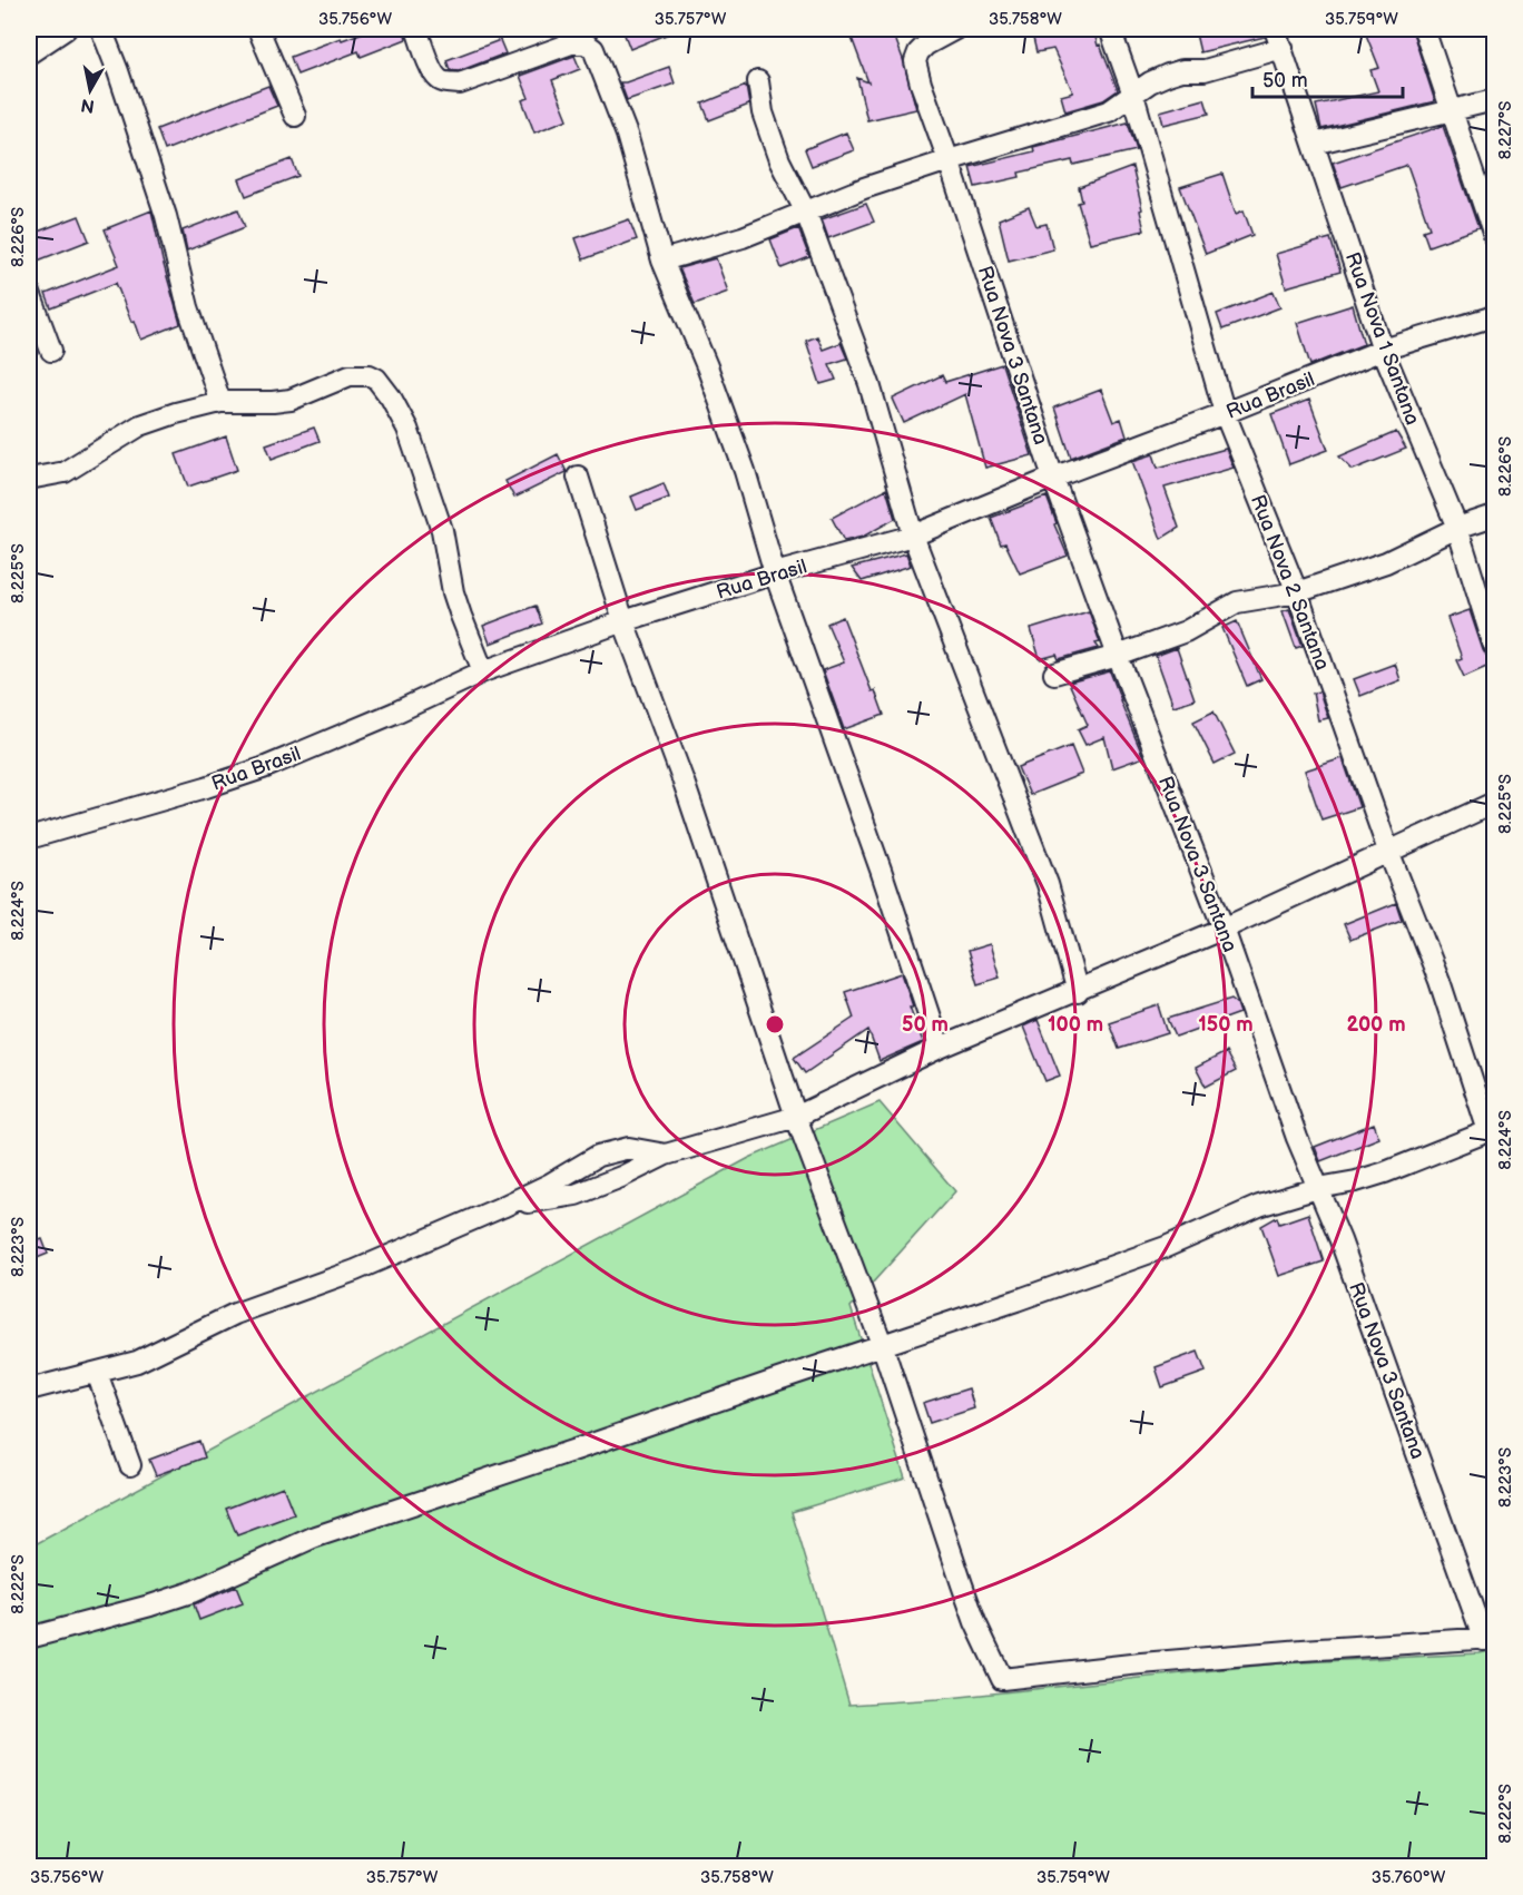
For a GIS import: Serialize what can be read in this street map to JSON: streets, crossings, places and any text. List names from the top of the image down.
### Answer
{
  "streets": {
    "street": [
      "Rua Nova 1 Santana",
      "Rua Nova 3 Santana",
      "Rua Brasil",
      "Rua Nova 2 Santana"
    ]
  },
  "crossings": [
    ["Rua Nova 1 Santana", "Rua Brasil"],
    ["Rua Nova 3 Santana", "Rua Brasil"],
    ["Rua Brasil", "Rua Nova 2 Santana"]
  ],
  "scale_bar": "50 m",
  "north": "bottom",
  "coordinates": [
    "35.756°W",
    "35.757°W",
    "35.758°W",
    "35.759°W",
    "8.227°S",
    "8.226°S",
    "8.225°S",
    "8.224°S",
    "8.223°S",
    "8.222°S",
    "35.760°W"
  ],
  "rings": [
    "50 m",
    "100 m",
    "150 m",
    "200 m"
  ]
}
